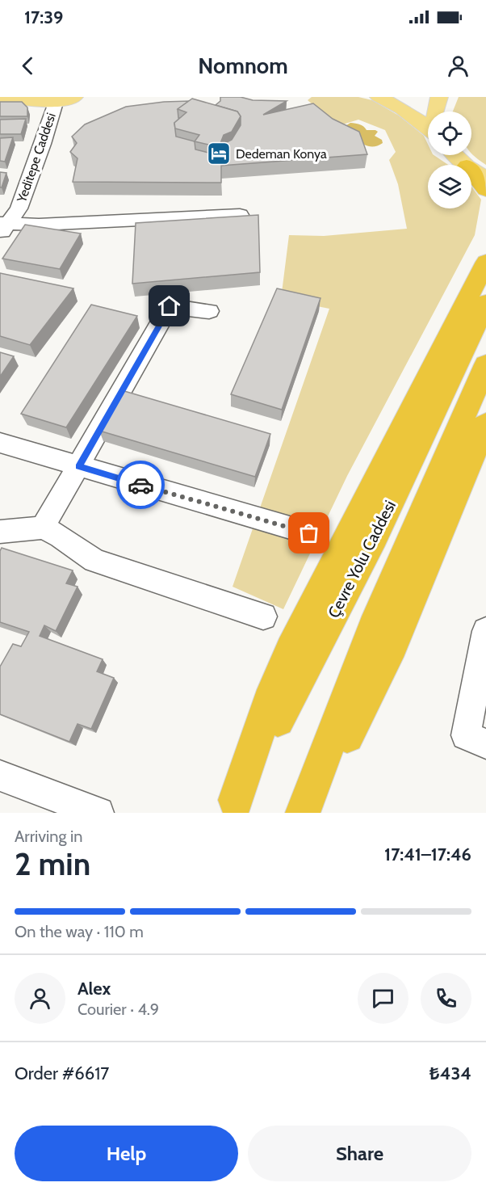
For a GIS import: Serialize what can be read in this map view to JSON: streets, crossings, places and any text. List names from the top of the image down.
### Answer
{
  "streets": {
    "highway": ["Çevre Yolu Caddesi"],
    "street": ["Yeditepe Caddesi"]
  },
  "places": {
    "hotel": ["Dedeman Konya"]
  },
  "page": {
    "status": "17:39",
    "header": "Nomnom",
    "heading": ["2 min", "Arriving in", "17:41–17:46"],
    "panel": [
      "Alex",
      "Courier · 4.9",
      "Order #6617",
      "₺434"
    ],
    "bar": "On the way · 110 m",
    "buttons": ["Help", "Share"]
  }
}
